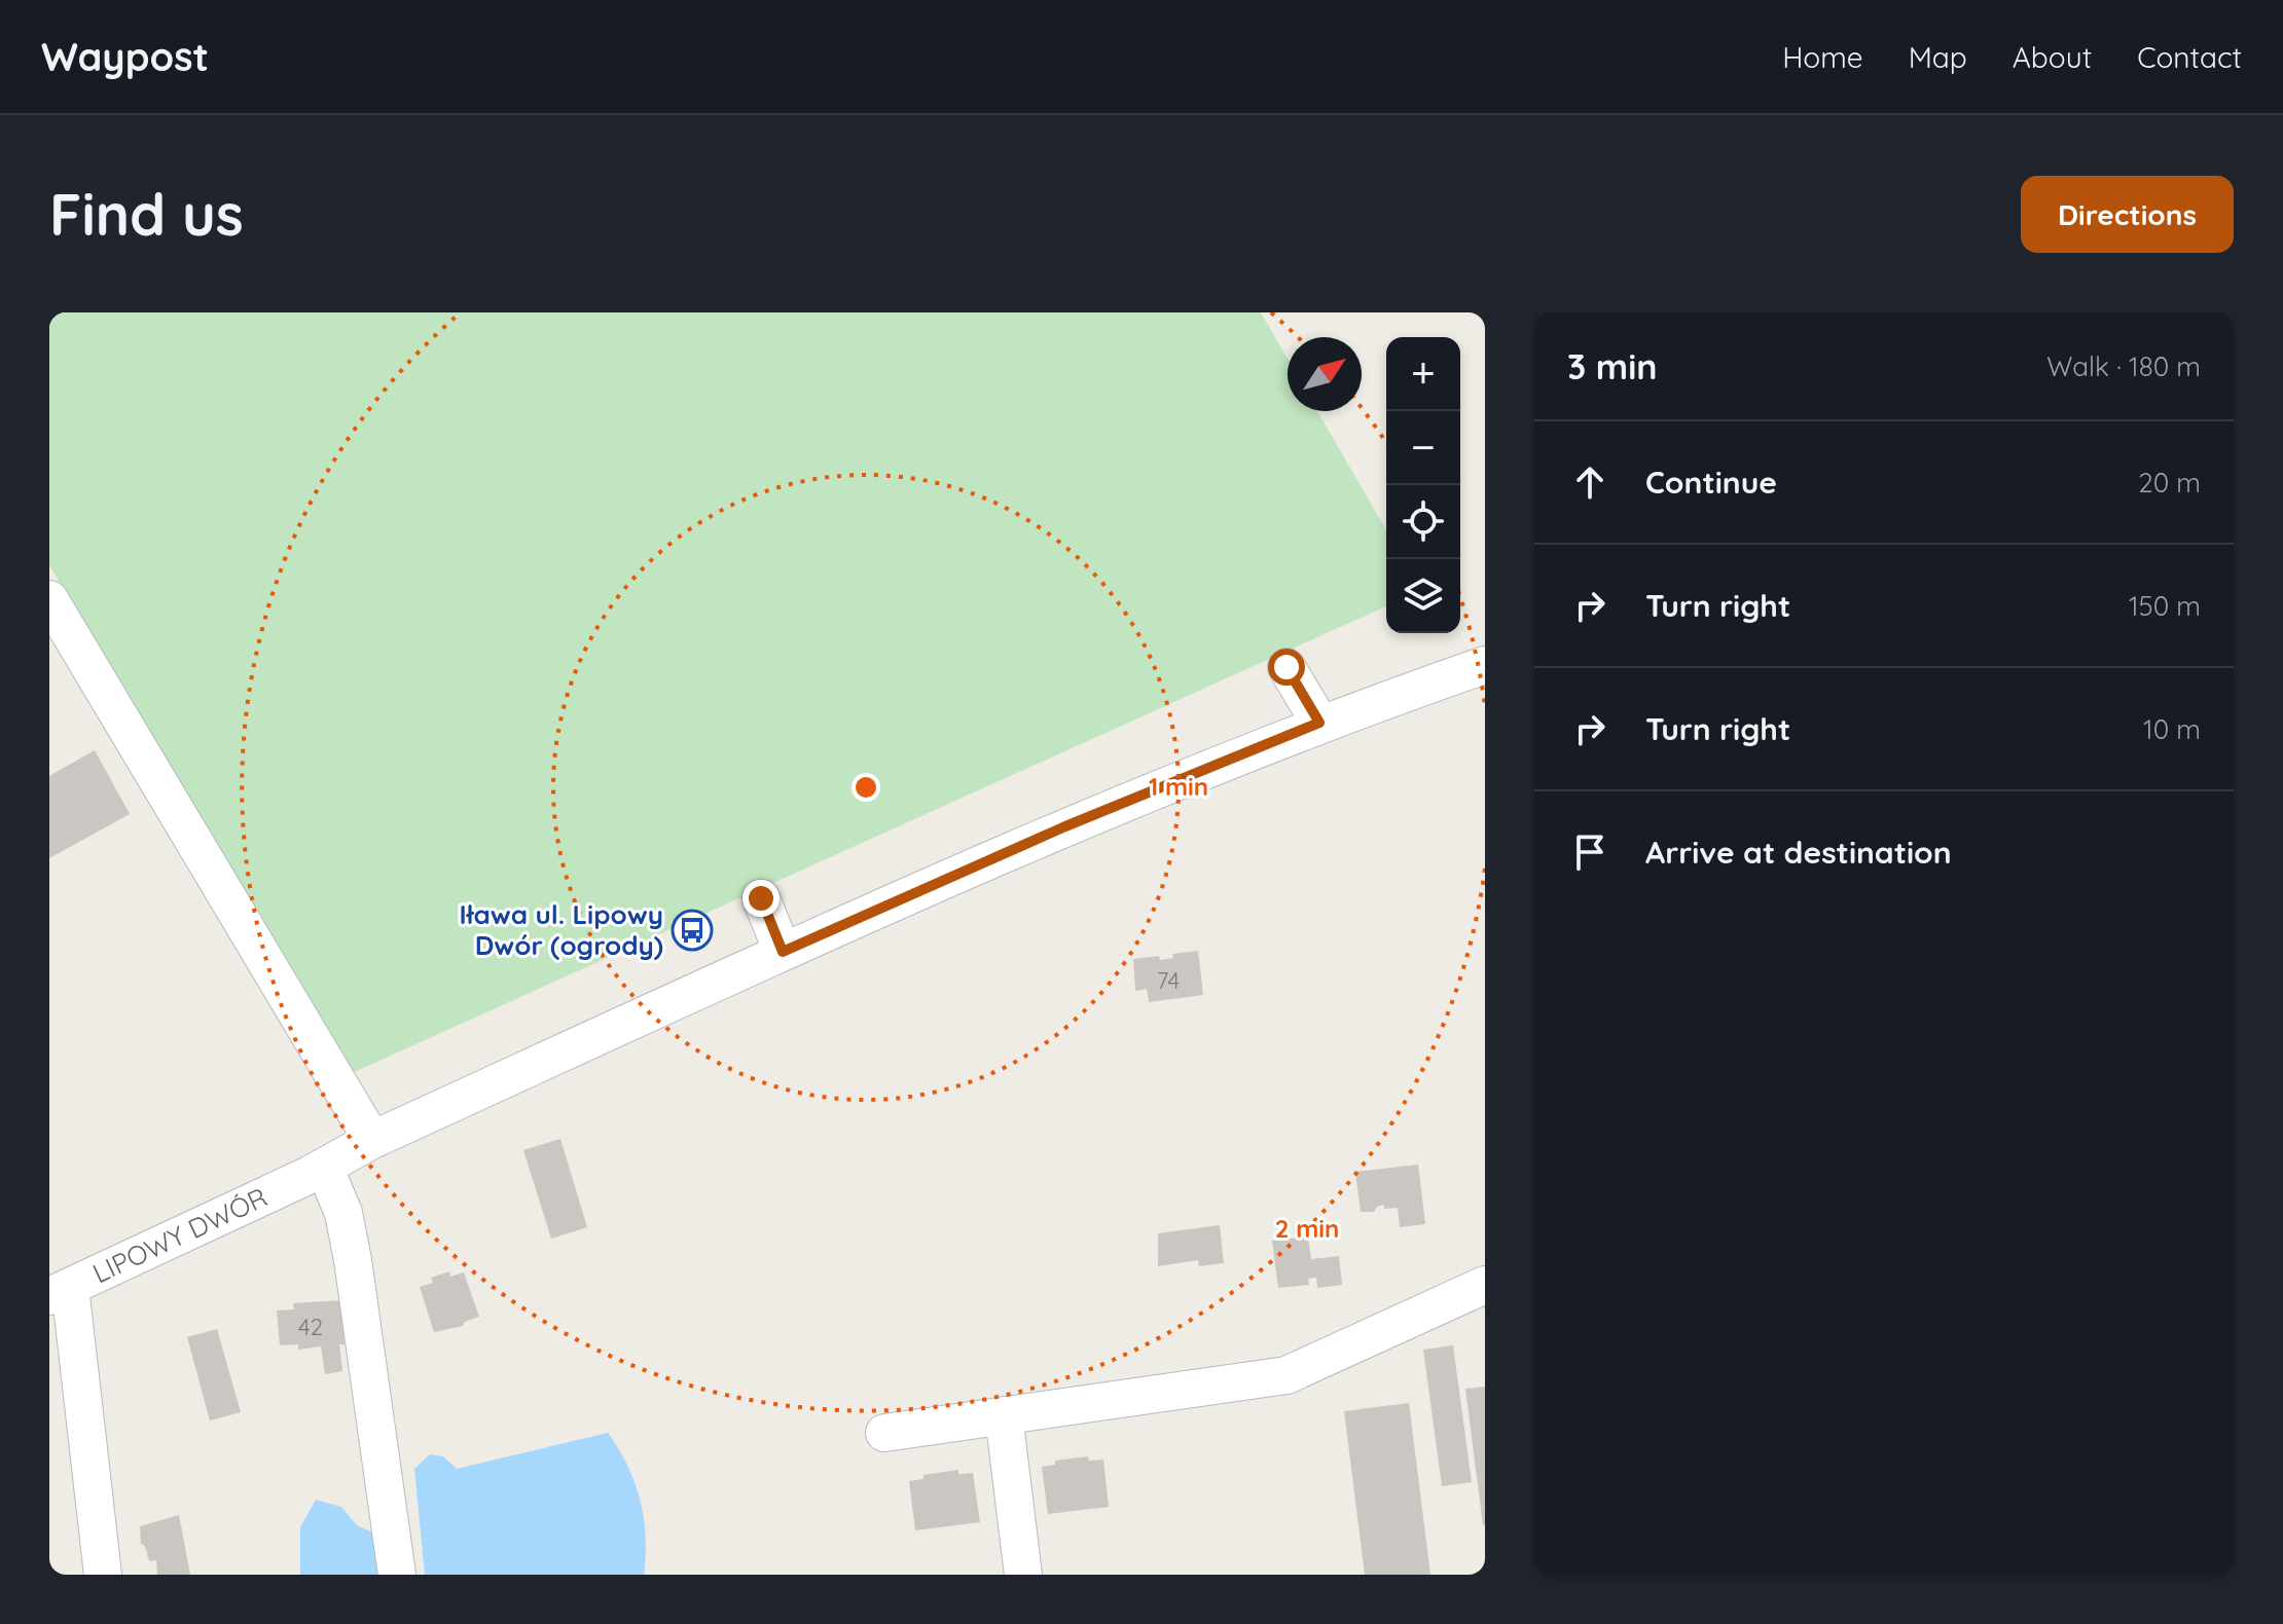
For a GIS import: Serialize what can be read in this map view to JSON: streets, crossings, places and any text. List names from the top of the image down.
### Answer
{
  "streets": {
    "street": ["LIPOWY DWÓR"]
  },
  "places": {
    "bus stop": ["Iława ul. Lipowy Dwór (ogrody)"]
  },
  "house_numbers": ["74", "42"],
  "north": "top right",
  "page": {
    "header": "Waypost",
    "nav": [
      "Home",
      "Map",
      "About",
      "Contact"
    ],
    "buttons": "Directions",
    "title": "Find us",
    "heading": ["3 min", "Walk · 180 m"],
    "map_buttons": ["+", "−"],
    "list": [
      ["Continue", "20 m"],
      ["Turn right", "150 m"],
      ["Turn right", "10 m"],
      "Arrive at destination"
    ]
  },
  "rings": ["1 min", "2 min"]
}
